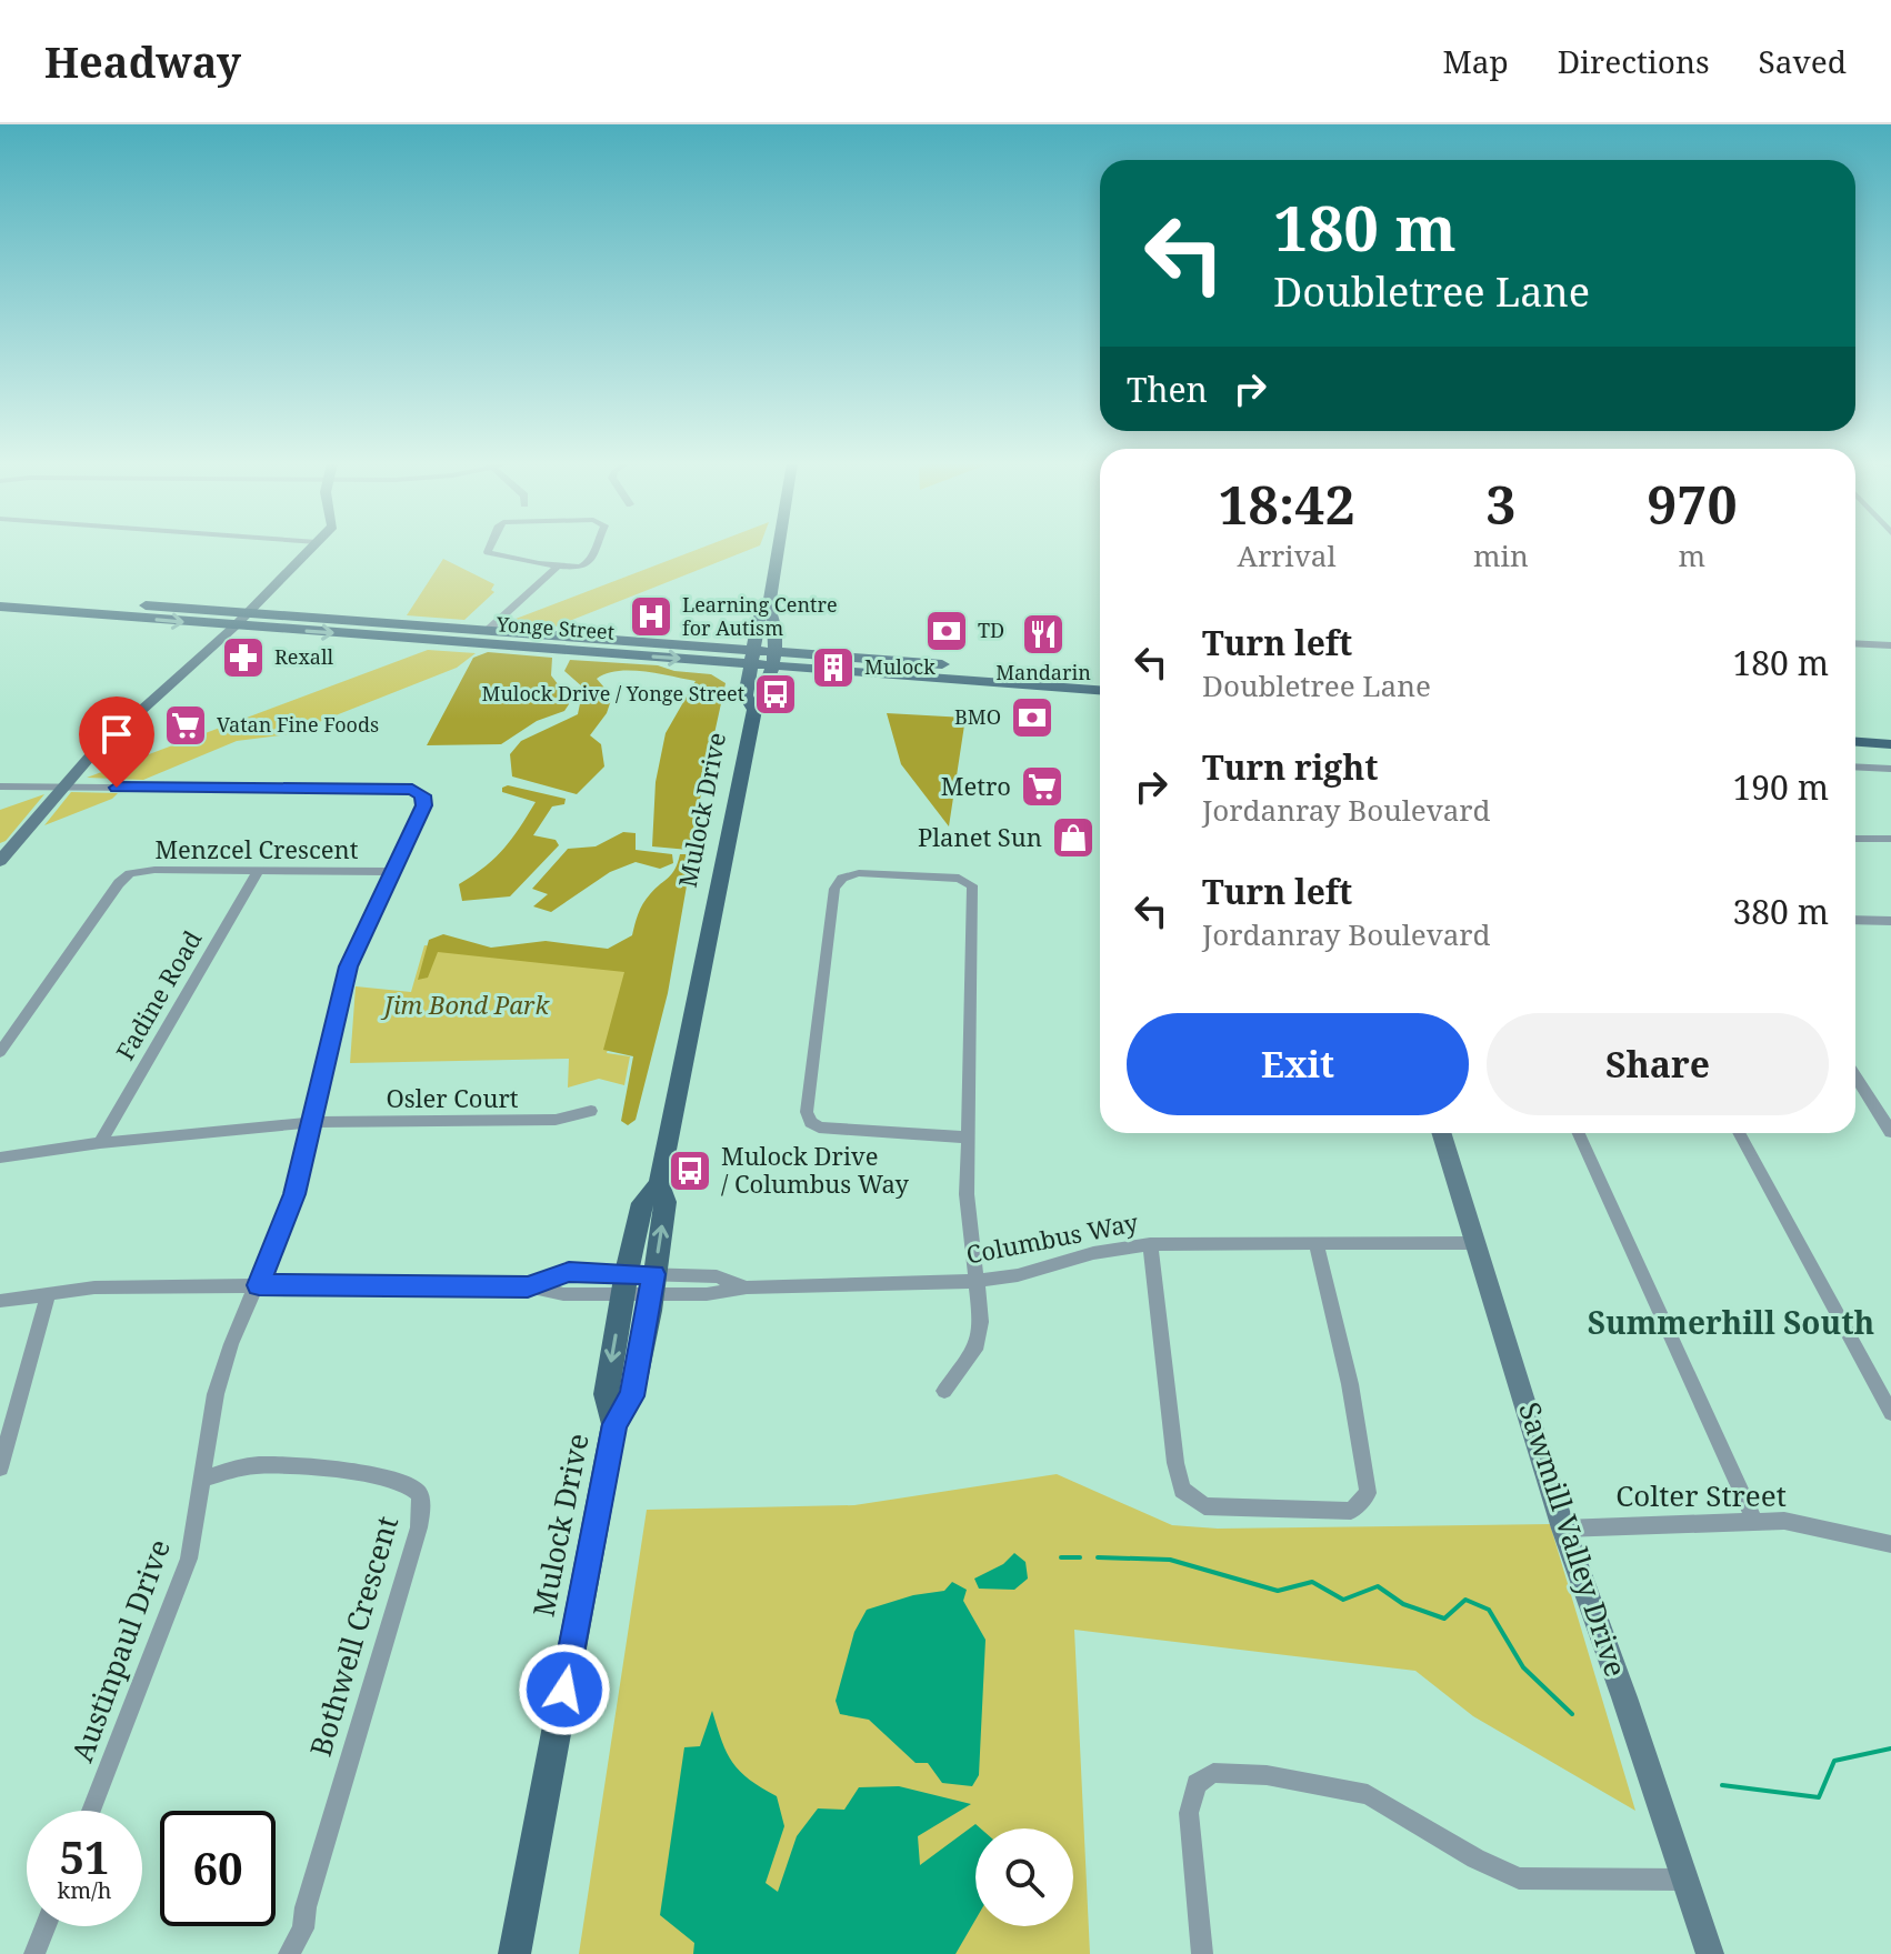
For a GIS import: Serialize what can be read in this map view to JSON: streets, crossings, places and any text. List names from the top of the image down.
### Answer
{
  "streets": {
    "main road": ["Yonge Street", "Mulock Drive"],
    "street": [
      "Menzcel Crescent",
      "Fadine Road",
      "Osler Court",
      "Columbus Way",
      "Colter Street",
      "Sawmill Valley Drive",
      "Bothwell Crescent",
      "Austinpaul Drive"
    ]
  },
  "crossings": [
    ["Yonge Street", "Mulock Drive"],
    ["Mulock Drive", "Columbus Way"],
    ["Menzcel Crescent", "Fadine Road"],
    ["Menzcel Crescent", "Austinpaul Drive"],
    ["Osler Court", "Austinpaul Drive"],
    ["Columbus Way", "Sawmill Valley Drive"],
    ["Columbus Way", "Austinpaul Drive"],
    ["Colter Street", "Sawmill Valley Drive"],
    ["Bothwell Crescent", "Austinpaul Drive"]
  ],
  "districts": ["Summerhill South"],
  "parks": ["Jim Bond Park"],
  "places": {
    "hospital": ["Learning Centre for Autism"],
    "bank": ["TD", "BMO"],
    "restaurant": ["Mandarin"],
    "pharmacy": ["Rexall"],
    "building": ["Mulock"],
    "bus stop": ["Mulock Drive / Yonge Street", "Mulock Drive / Columbus Way"],
    "supermarket": ["Vatan Fine Foods", "Metro"],
    "shop": ["Planet Sun"]
  },
  "page": {
    "header": "Headway",
    "nav": ["Map", "Directions", "Saved"],
    "turn": ["180 m", "Doubletree Lane"],
    "then": "Then",
    "eta": [
      "18:42",
      "Arrival",
      "3",
      "min",
      "970",
      "m"
    ],
    "list": [
      {
        "name": "Turn left",
        "note": "Doubletree Lane",
        "value": "180 m"
      },
      {
        "name": "Turn right",
        "note": "Jordanray Boulevard",
        "value": "190 m"
      },
      {
        "name": "Turn left",
        "note": "Jordanray Boulevard",
        "value": "380 m"
      }
    ],
    "buttons": ["Exit", "Share"],
    "speed": "51 km/h",
    "limit": "60"
  }
}
